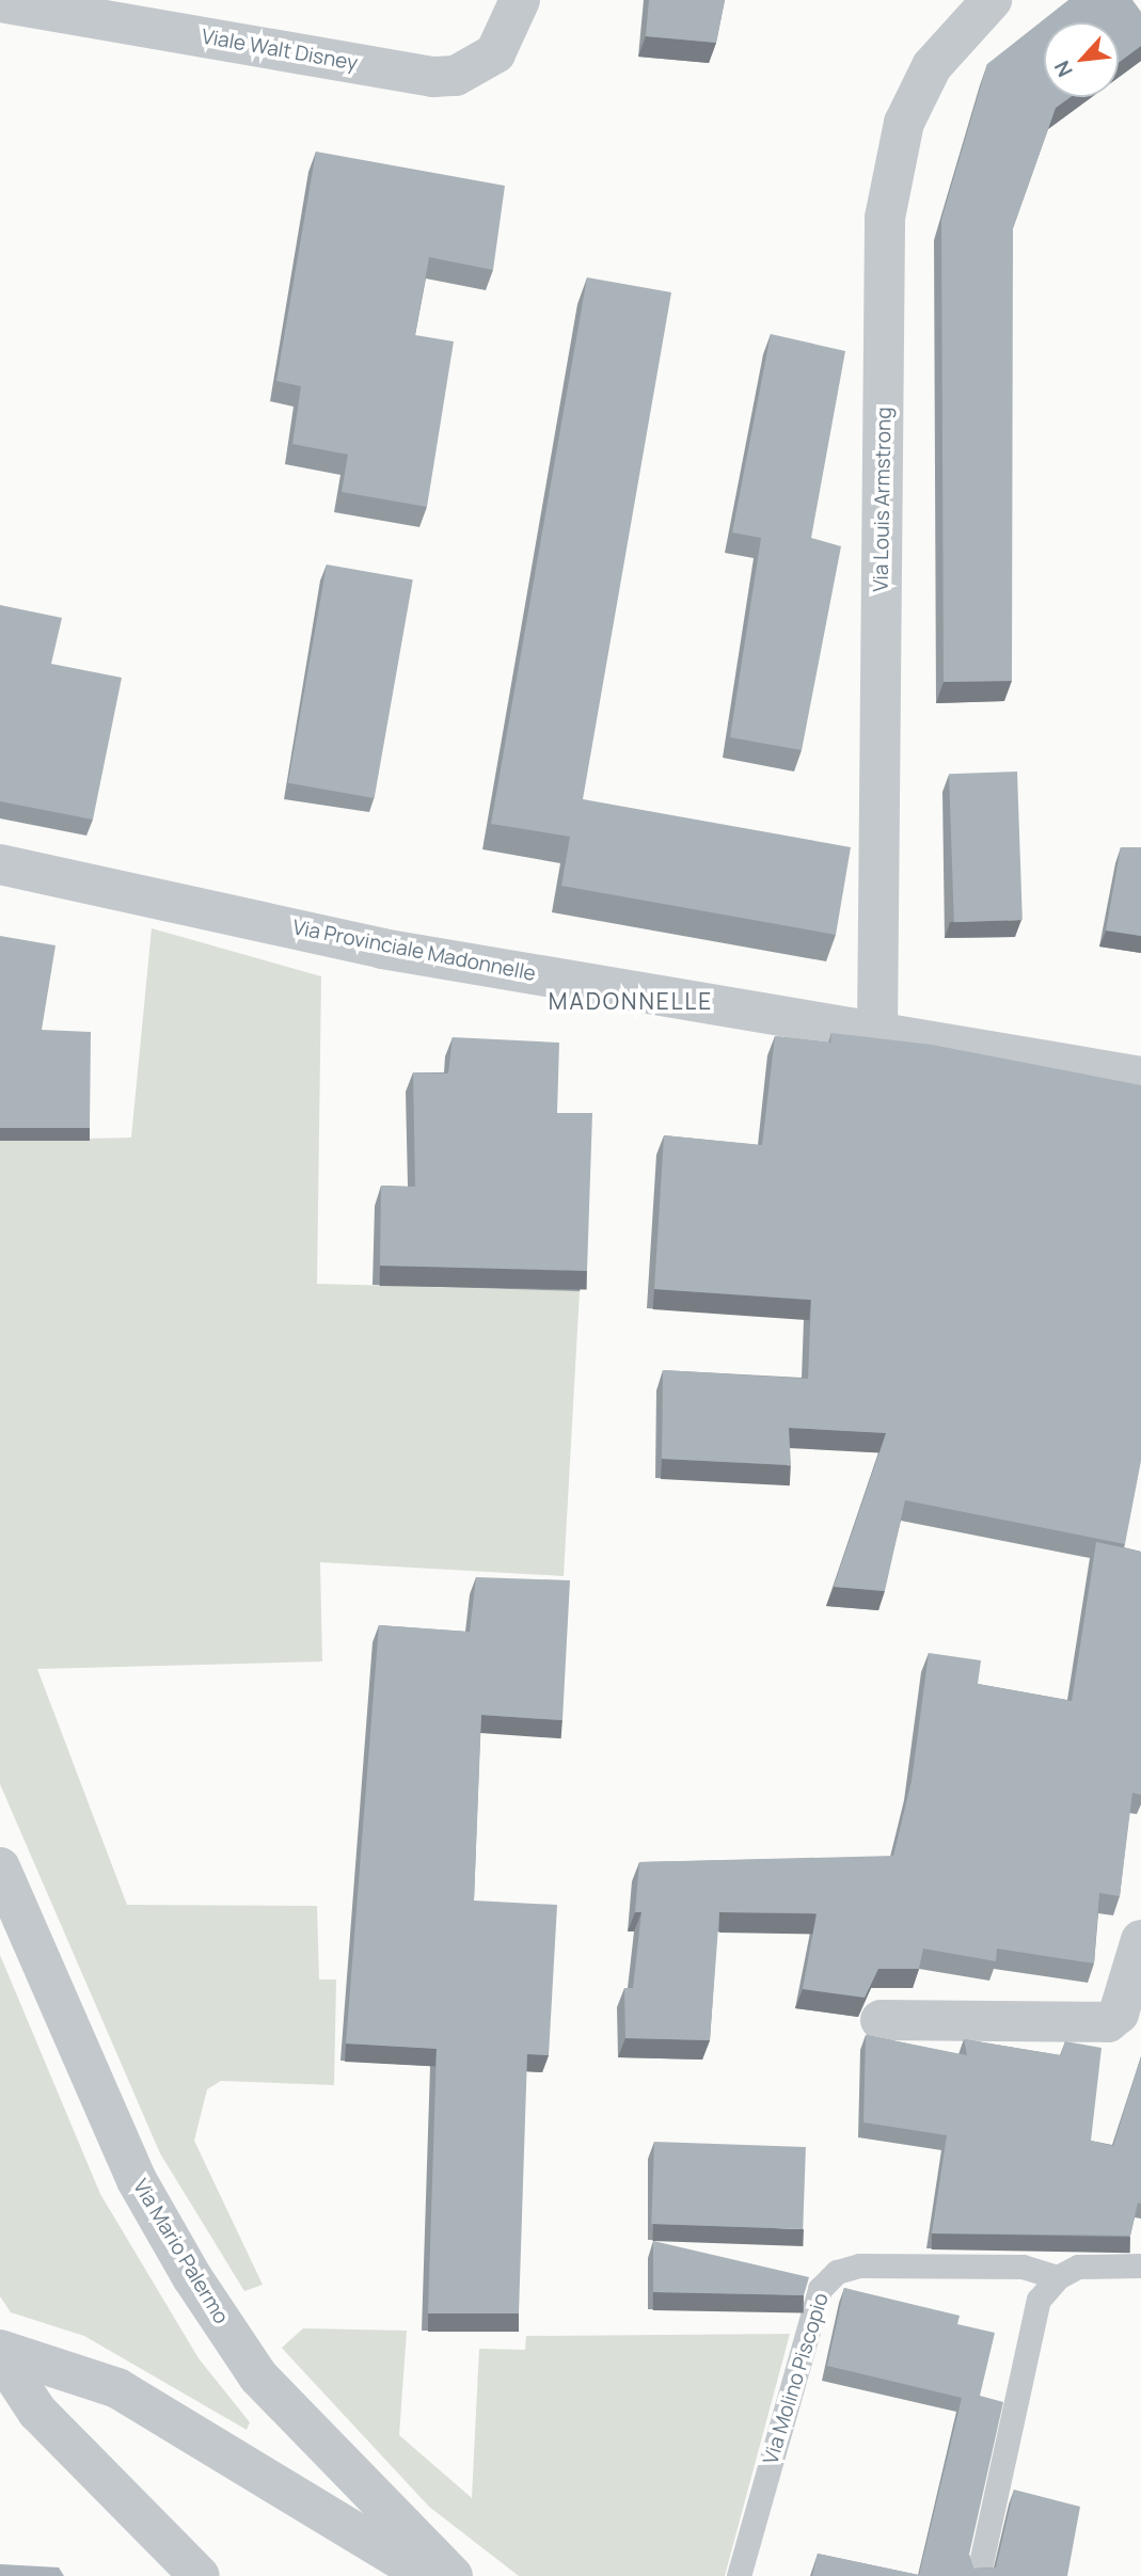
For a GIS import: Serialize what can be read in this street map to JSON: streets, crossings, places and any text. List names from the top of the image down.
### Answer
{
  "streets": {
    "street": [
      "Viale Walt Disney",
      "Via Louis Armstrong",
      "Via Provinciale Madonnelle",
      "Via Mario Palermo"
    ],
    "lane": ["Via Molino Piscopio"]
  },
  "crossings": [
    ["Via Louis Armstrong", "Via Provinciale Madonnelle"]
  ],
  "districts": ["MADONNELLE"],
  "north": "bottom left"
}
